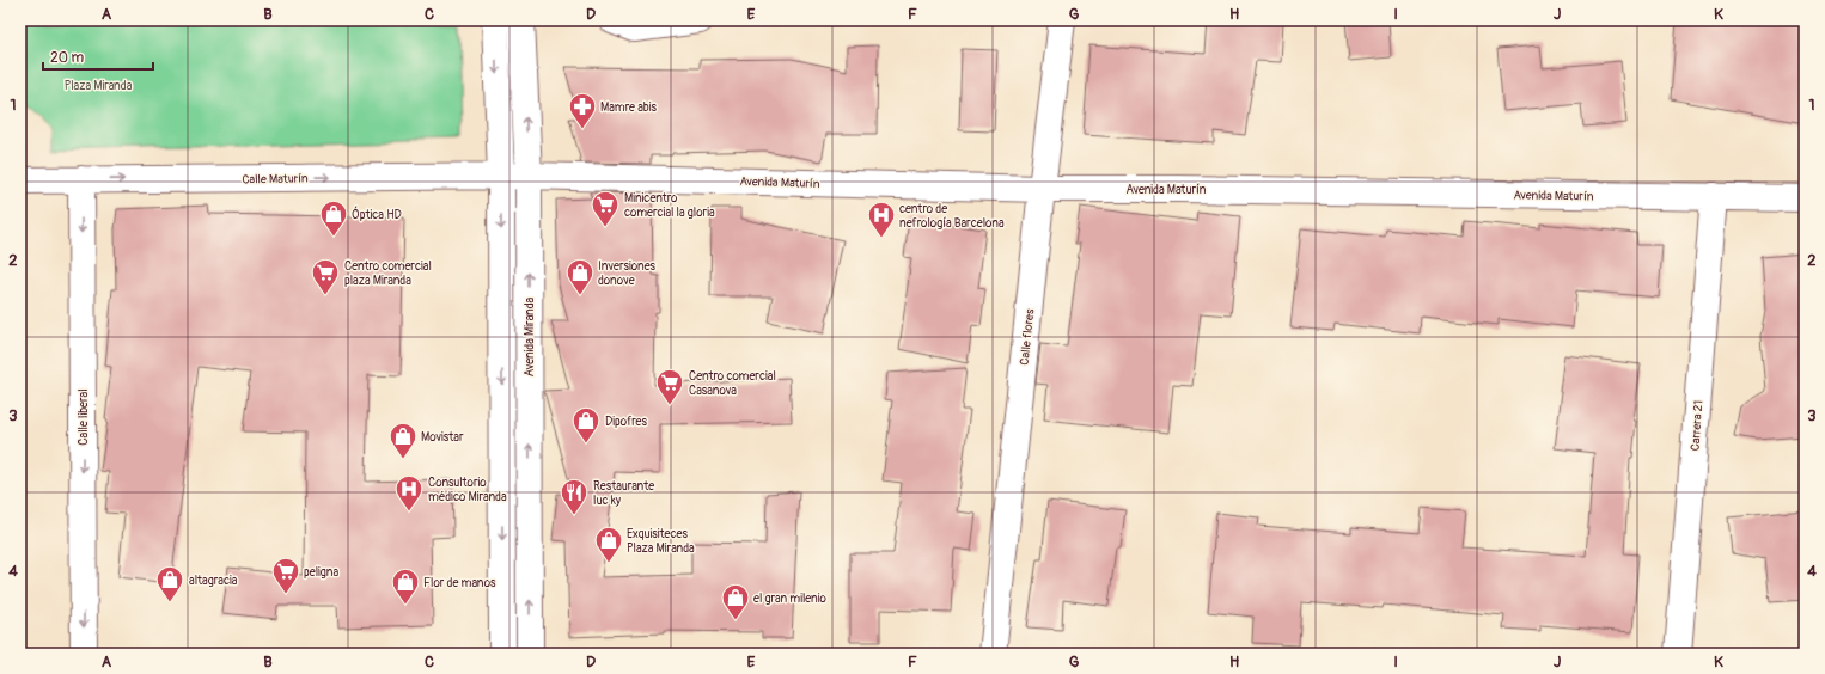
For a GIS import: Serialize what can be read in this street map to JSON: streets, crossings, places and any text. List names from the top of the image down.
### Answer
{
  "streets": {
    "street": [
      "Calle Maturín",
      "Avenida Maturín",
      "Avenida Miranda",
      "Calle flores",
      "Calle liberal",
      "Carrera 21"
    ]
  },
  "crossings": [
    ["Calle Maturín", "Avenida Maturín"],
    ["Calle Maturín", "Avenida Miranda"],
    ["Calle Maturín", "Calle liberal"],
    ["Avenida Maturín", "Avenida Miranda"],
    ["Avenida Maturín", "Calle flores"],
    ["Avenida Maturín", "Carrera 21"]
  ],
  "one_way": ["Calle Maturín", "Calle liberal"],
  "parks": ["Plaza Miranda"],
  "places": {
    "pharmacy": ["Mamre abis"],
    "supermarket": [
      "Minicentro comercial la gloria",
      "Centro comercial plaza Miranda",
      "Centro comercial Casanova",
      "peligna"
    ],
    "shop": [
      "Óptica HD",
      "Inversiones donove",
      "Dipofres",
      "Movistar",
      "Exquisiteces Plaza Miranda",
      "altagracia",
      "Flor de manos",
      "el gran milenio"
    ],
    "hospital": ["centro de nefrología Barcelona", "Consultorio médico Miranda"],
    "restaurant": ["Restaurante luc ky"]
  },
  "scale_bar": "20 m",
  "grid": {
    "columns": [
      "A",
      "B",
      "C",
      "D",
      "E",
      "F",
      "G",
      "H",
      "I",
      "J",
      "K"
    ],
    "rows": [
      "1",
      "2",
      "3",
      "4"
    ]
  }
}
